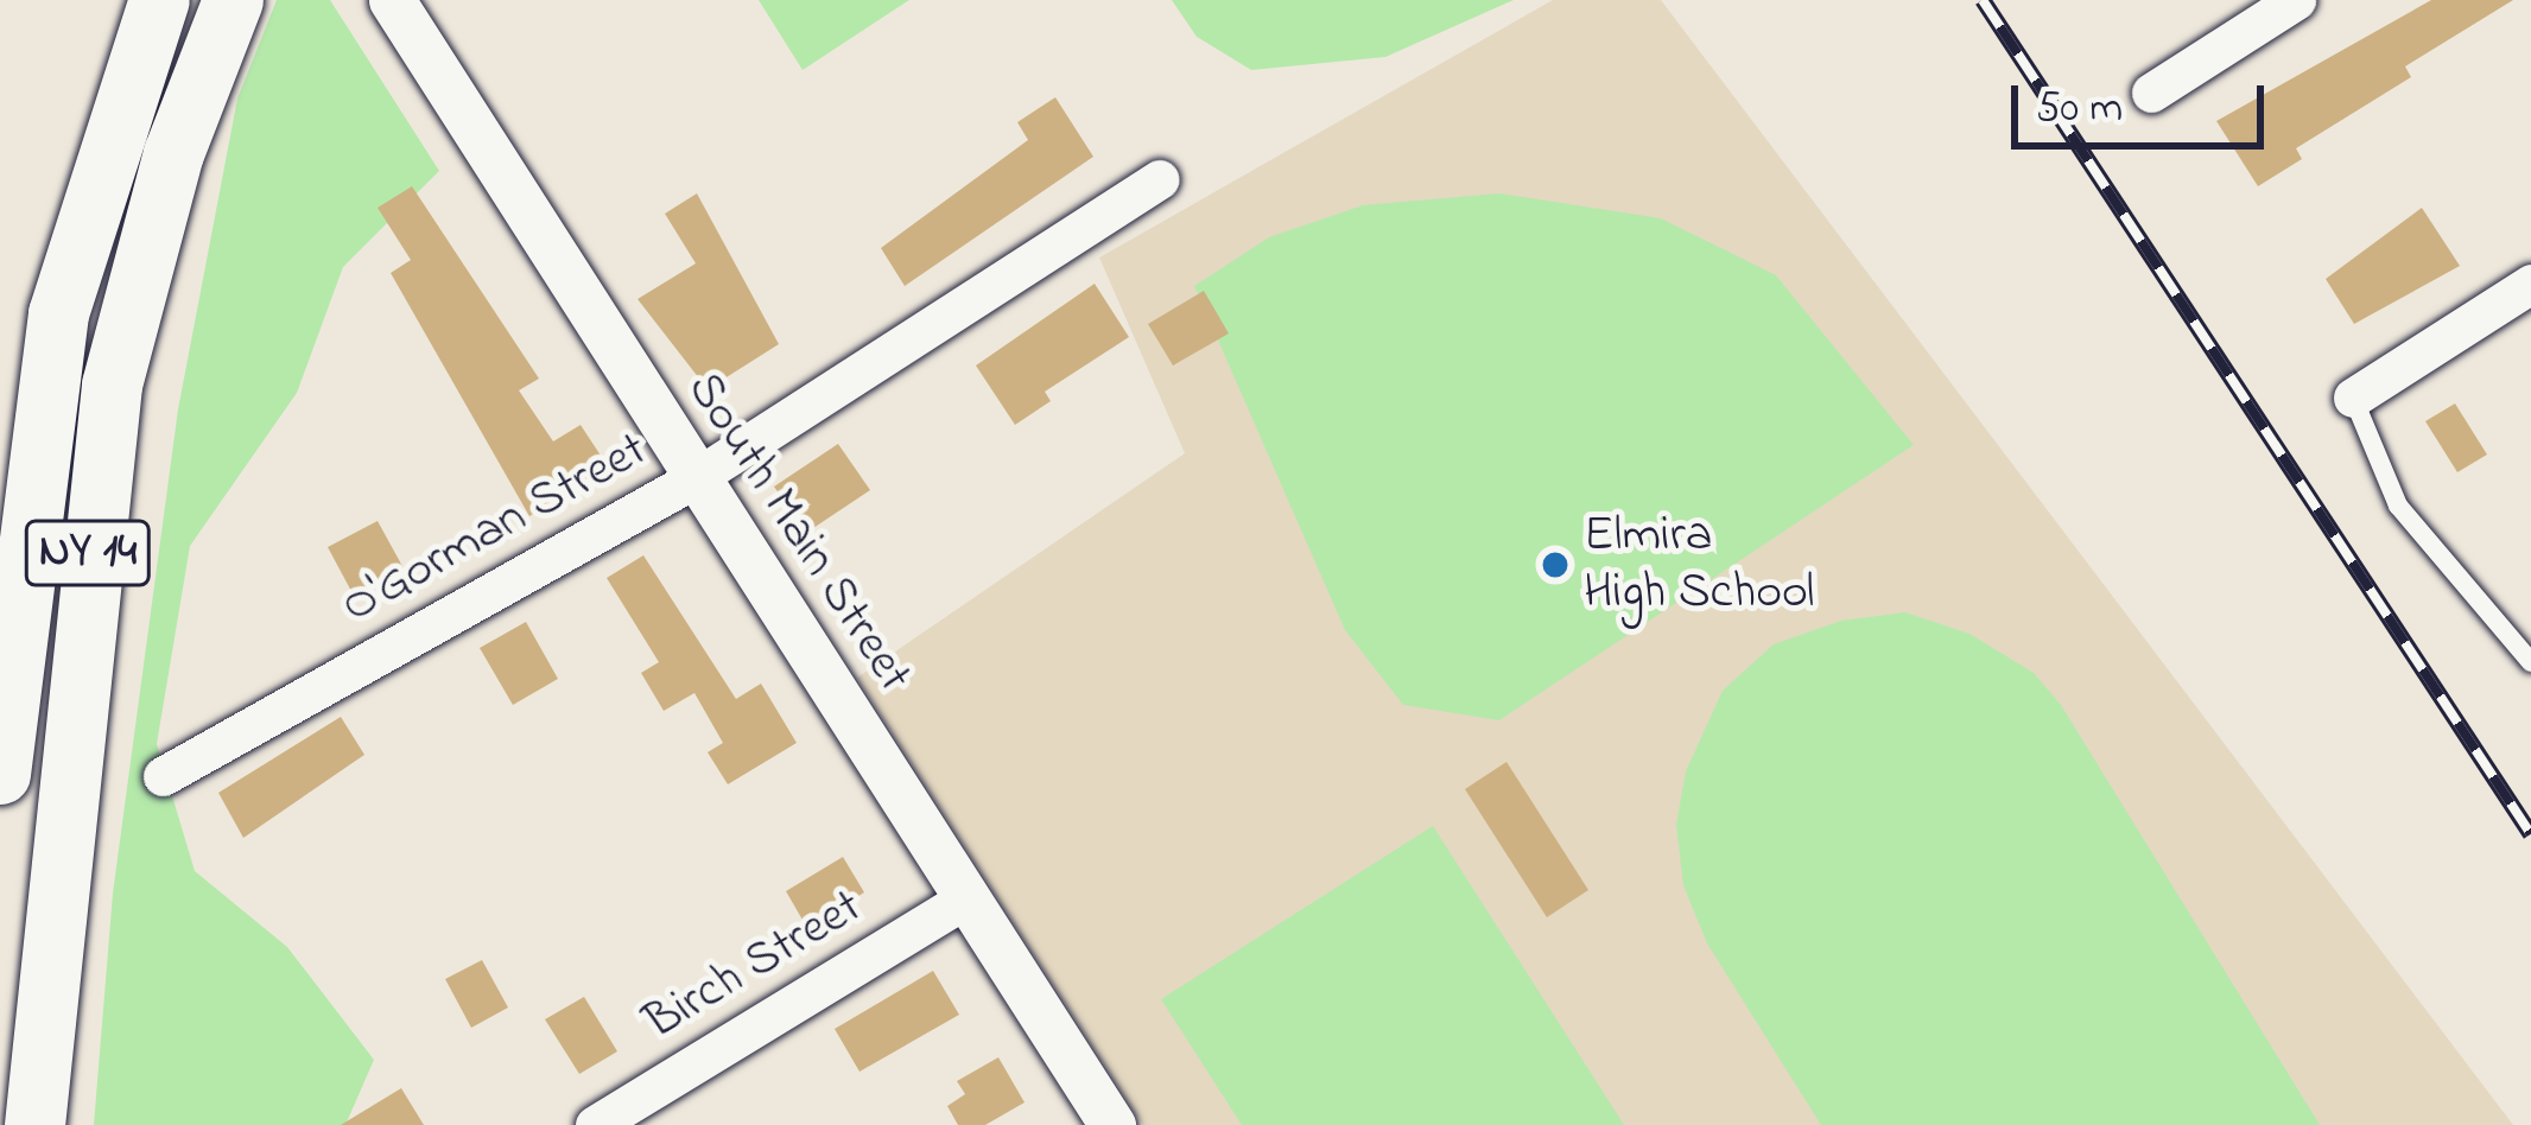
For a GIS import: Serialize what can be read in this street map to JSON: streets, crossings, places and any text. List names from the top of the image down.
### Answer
{
  "streets": {
    "main road": ["NY 14"],
    "street": ["O'Gorman Street", "South Main Street", "Birch Street"]
  },
  "crossings": [
    ["O'Gorman Street", "South Main Street"],
    ["South Main Street", "Birch Street"]
  ],
  "places": ["Elmira High School"],
  "scale_bar": "50 m"
}
